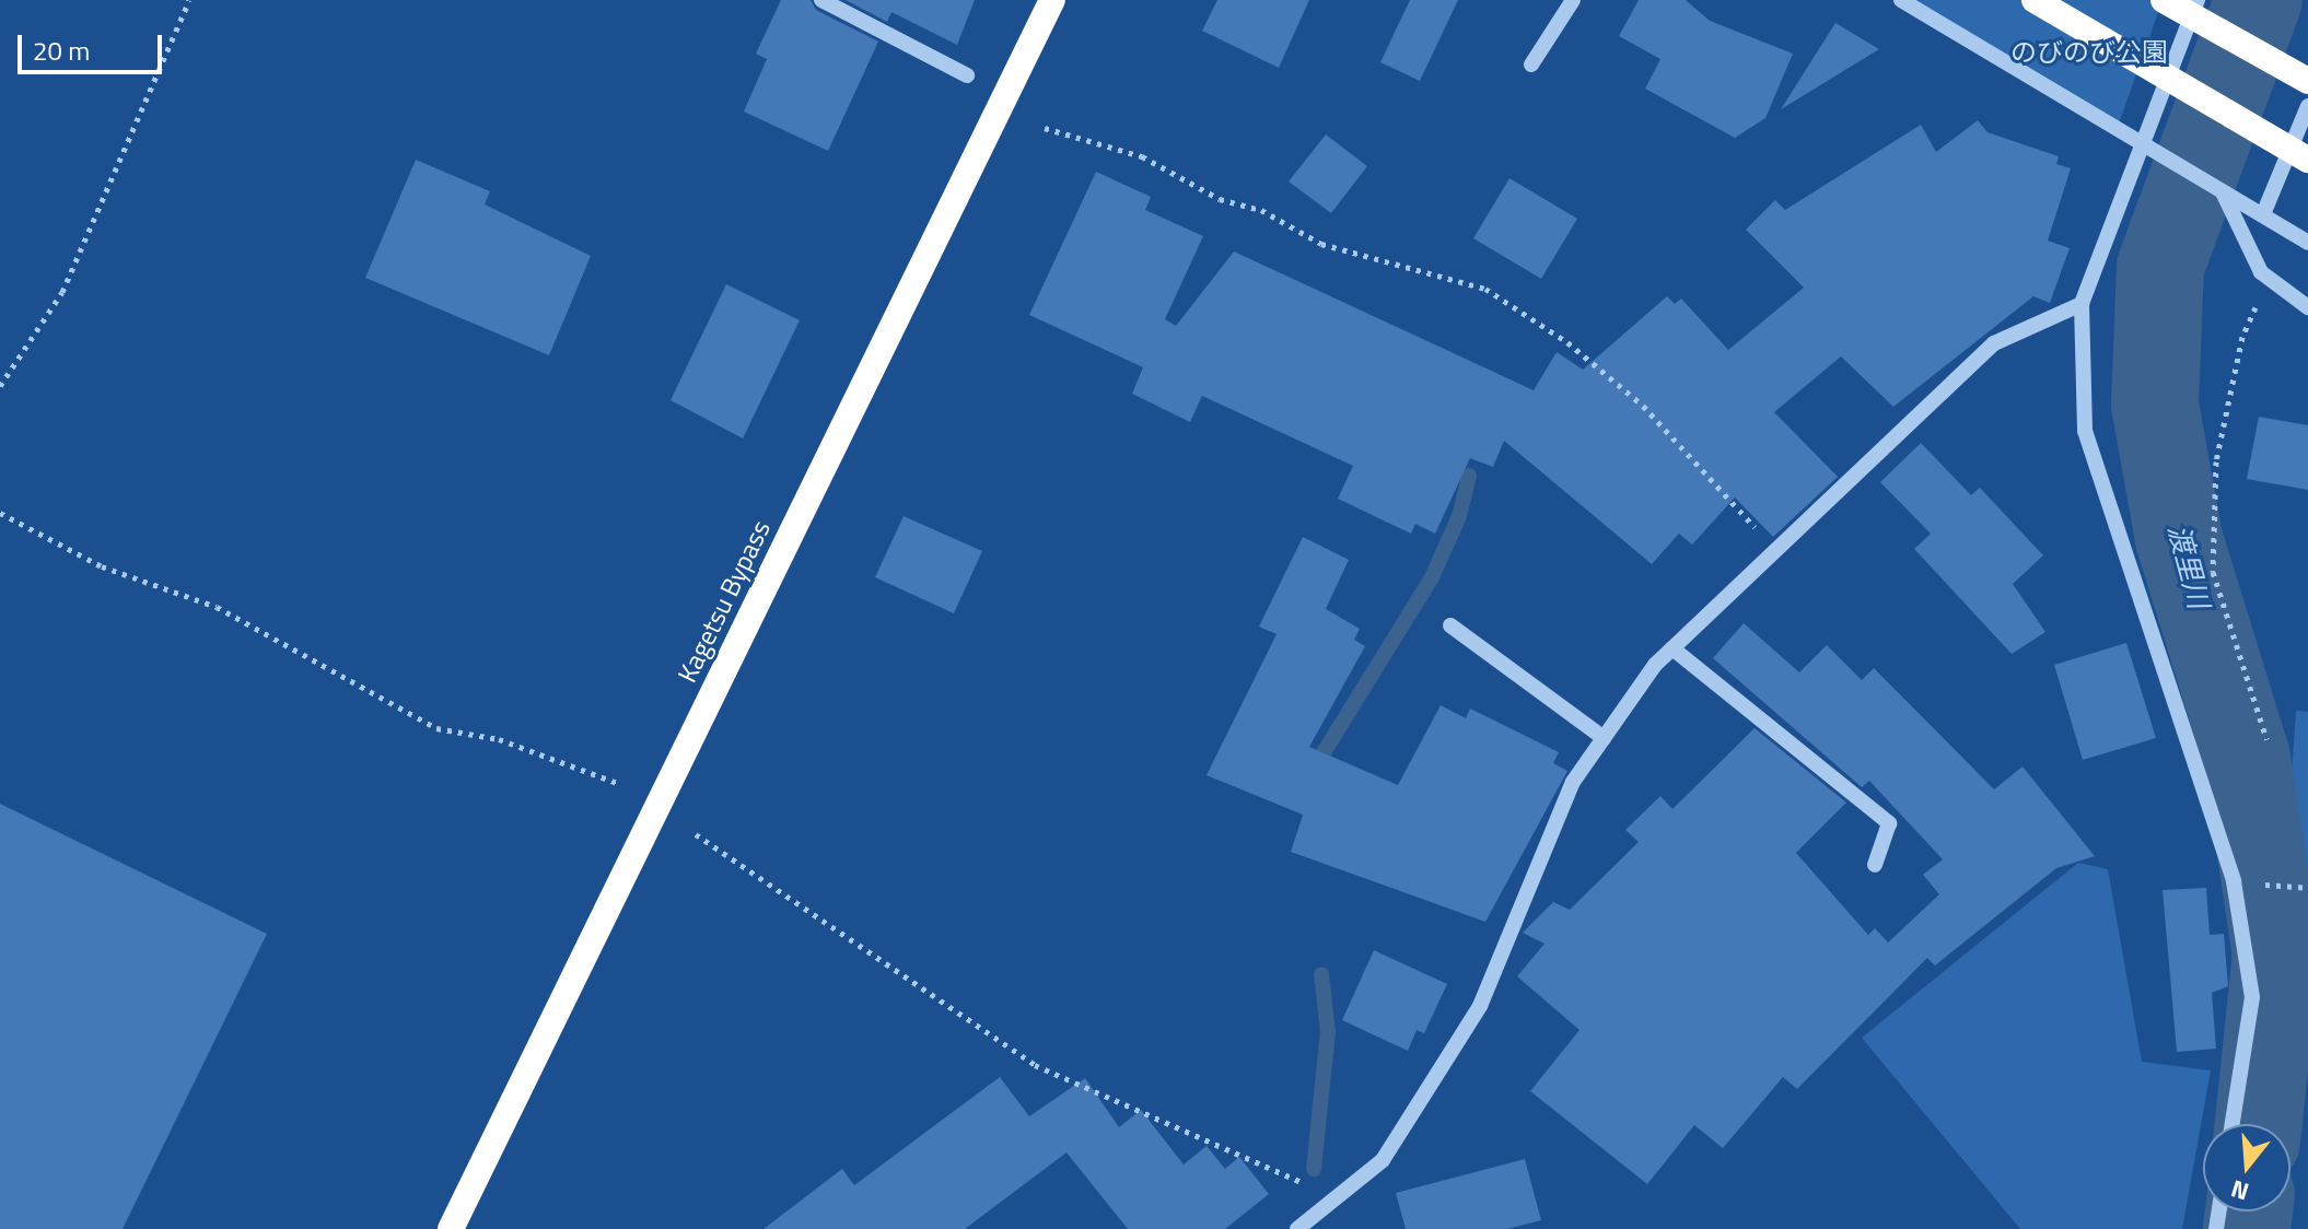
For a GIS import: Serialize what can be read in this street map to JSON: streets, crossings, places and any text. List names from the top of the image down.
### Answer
{
  "streets": {
    "highway": ["Kagetsu Bypass"]
  },
  "water": ["渡里川"],
  "parks": ["のびのび公園"],
  "scale_bar": "20 m",
  "north": "bottom"
}
